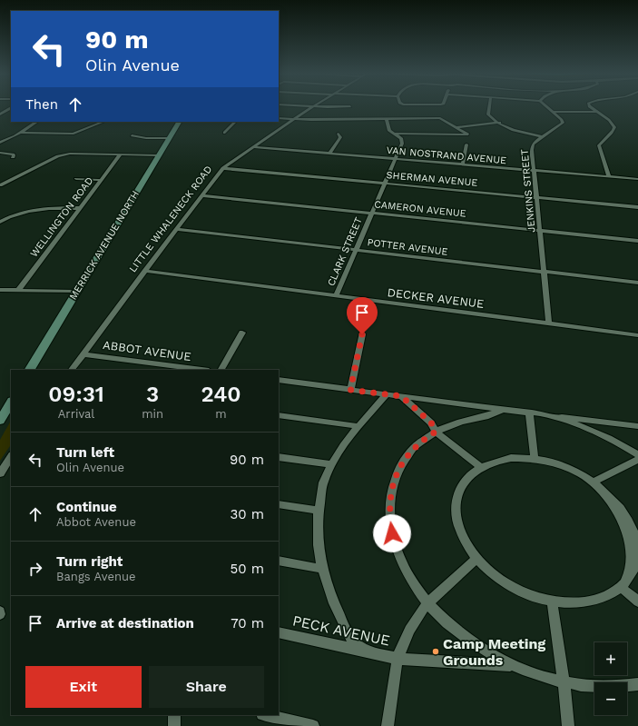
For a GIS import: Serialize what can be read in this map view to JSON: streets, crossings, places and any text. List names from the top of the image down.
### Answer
{
  "streets": {
    "main road": ["MERRICK AVENUE NORTH"],
    "street": [
      "VAN NOSTRAND AVENUE",
      "SHERMAN AVENUE",
      "JENKINS STREET",
      "CAMERON AVENUE",
      "WELLINGTON ROAD",
      "LITTLE WHALENECK ROAD",
      "POTTER AVENUE",
      "CLARK STREET",
      "DECKER AVENUE",
      "ABBOT AVENUE",
      "PECK AVENUE"
    ]
  },
  "crossings": [
    ["VAN NOSTRAND AVENUE", "JENKINS STREET"],
    ["VAN NOSTRAND AVENUE", "LITTLE WHALENECK ROAD"],
    ["VAN NOSTRAND AVENUE", "CLARK STREET"],
    ["SHERMAN AVENUE", "JENKINS STREET"],
    ["SHERMAN AVENUE", "LITTLE WHALENECK ROAD"],
    ["SHERMAN AVENUE", "CLARK STREET"],
    ["JENKINS STREET", "CAMERON AVENUE"],
    ["JENKINS STREET", "POTTER AVENUE"],
    ["JENKINS STREET", "DECKER AVENUE"],
    ["CAMERON AVENUE", "LITTLE WHALENECK ROAD"],
    ["CAMERON AVENUE", "CLARK STREET"],
    ["LITTLE WHALENECK ROAD", "POTTER AVENUE"],
    ["LITTLE WHALENECK ROAD", "DECKER AVENUE"],
    ["LITTLE WHALENECK ROAD", "ABBOT AVENUE"],
    ["POTTER AVENUE", "CLARK STREET"],
    ["CLARK STREET", "DECKER AVENUE"]
  ],
  "places": ["Camp Meeting Grounds"],
  "page": {
    "turn": ["90 m", "Olin Avenue"],
    "then": "Then",
    "eta": [
      "09:31",
      "Arrival",
      "3",
      "min",
      "240",
      "m"
    ],
    "list": [
      {
        "name": "Turn left",
        "note": "Olin Avenue",
        "value": "90 m"
      },
      {
        "name": "Continue",
        "note": "Abbot Avenue",
        "value": "30 m"
      },
      {
        "name": "Turn right",
        "note": "Bangs Avenue",
        "value": "50 m"
      },
      {
        "name": "Arrive at destination",
        "value": "70 m"
      }
    ],
    "map_buttons": ["+", "−"],
    "buttons": ["Exit", "Share"]
  }
}
